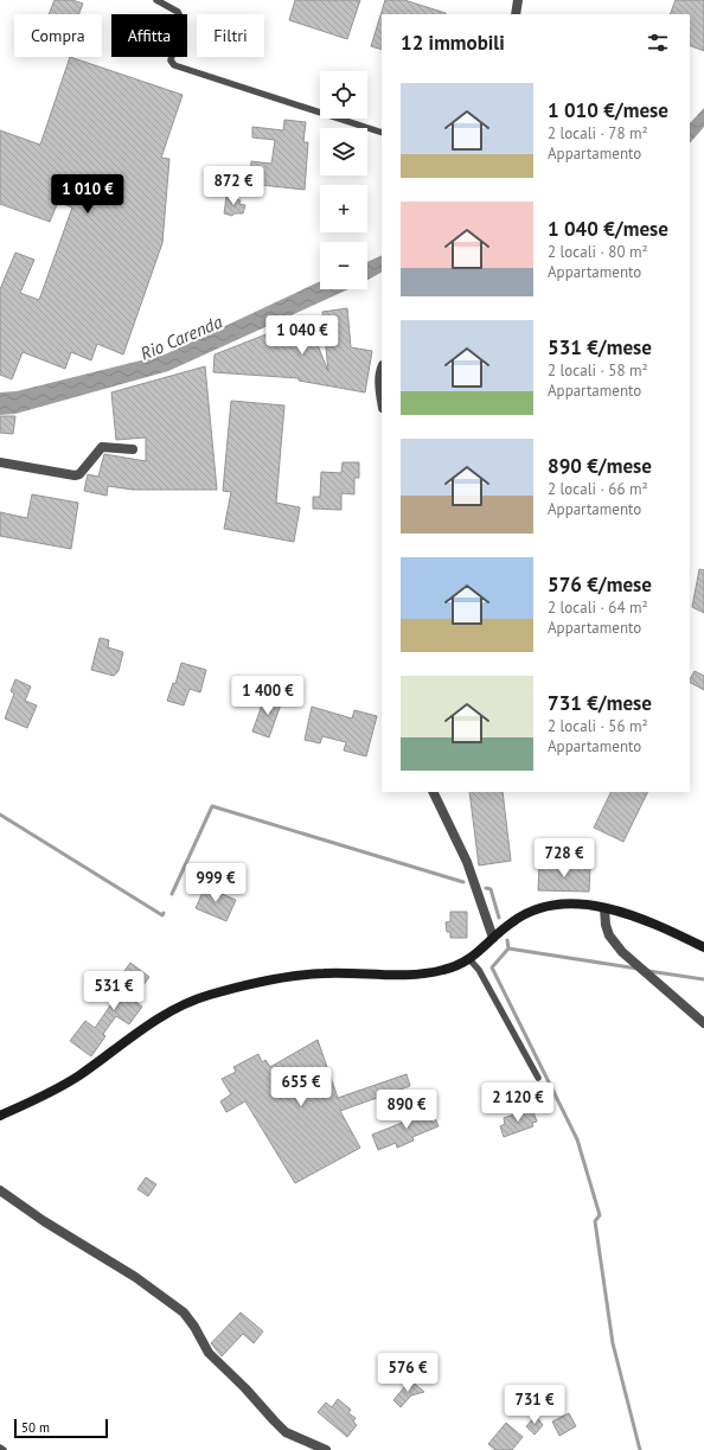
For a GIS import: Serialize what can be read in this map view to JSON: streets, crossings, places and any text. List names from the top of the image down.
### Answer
{
  "water": ["Rio Carenda"],
  "scale_bar": "50 m",
  "page": {
    "chip": ["Compra", "Affitta", "Filtri"],
    "heading": "12 immobili",
    "map_buttons": ["+", "−"],
    "list": [
      {
        "name": "1 010 €/mese",
        "note": "2 locali · 78 m² · Appartamento"
      },
      {
        "name": "1 040 €/mese",
        "note": "2 locali · 80 m² · Appartamento"
      },
      {
        "name": "531 €/mese",
        "note": "2 locali · 58 m² · Appartamento"
      },
      {
        "name": "890 €/mese",
        "note": "2 locali · 66 m² · Appartamento"
      },
      {
        "name": "576 €/mese",
        "note": "2 locali · 64 m² · Appartamento"
      },
      {
        "name": "731 €/mese",
        "note": "2 locali · 56 m² · Appartamento"
      }
    ],
    "price": [
      "872 €",
      "1 010 €",
      "1 040 €",
      "1 400 €",
      "728 €",
      "999 €",
      "531 €",
      "655 €",
      "2 120 €",
      "890 €",
      "576 €",
      "731 €"
    ],
    "scale": "50 m"
  }
}
